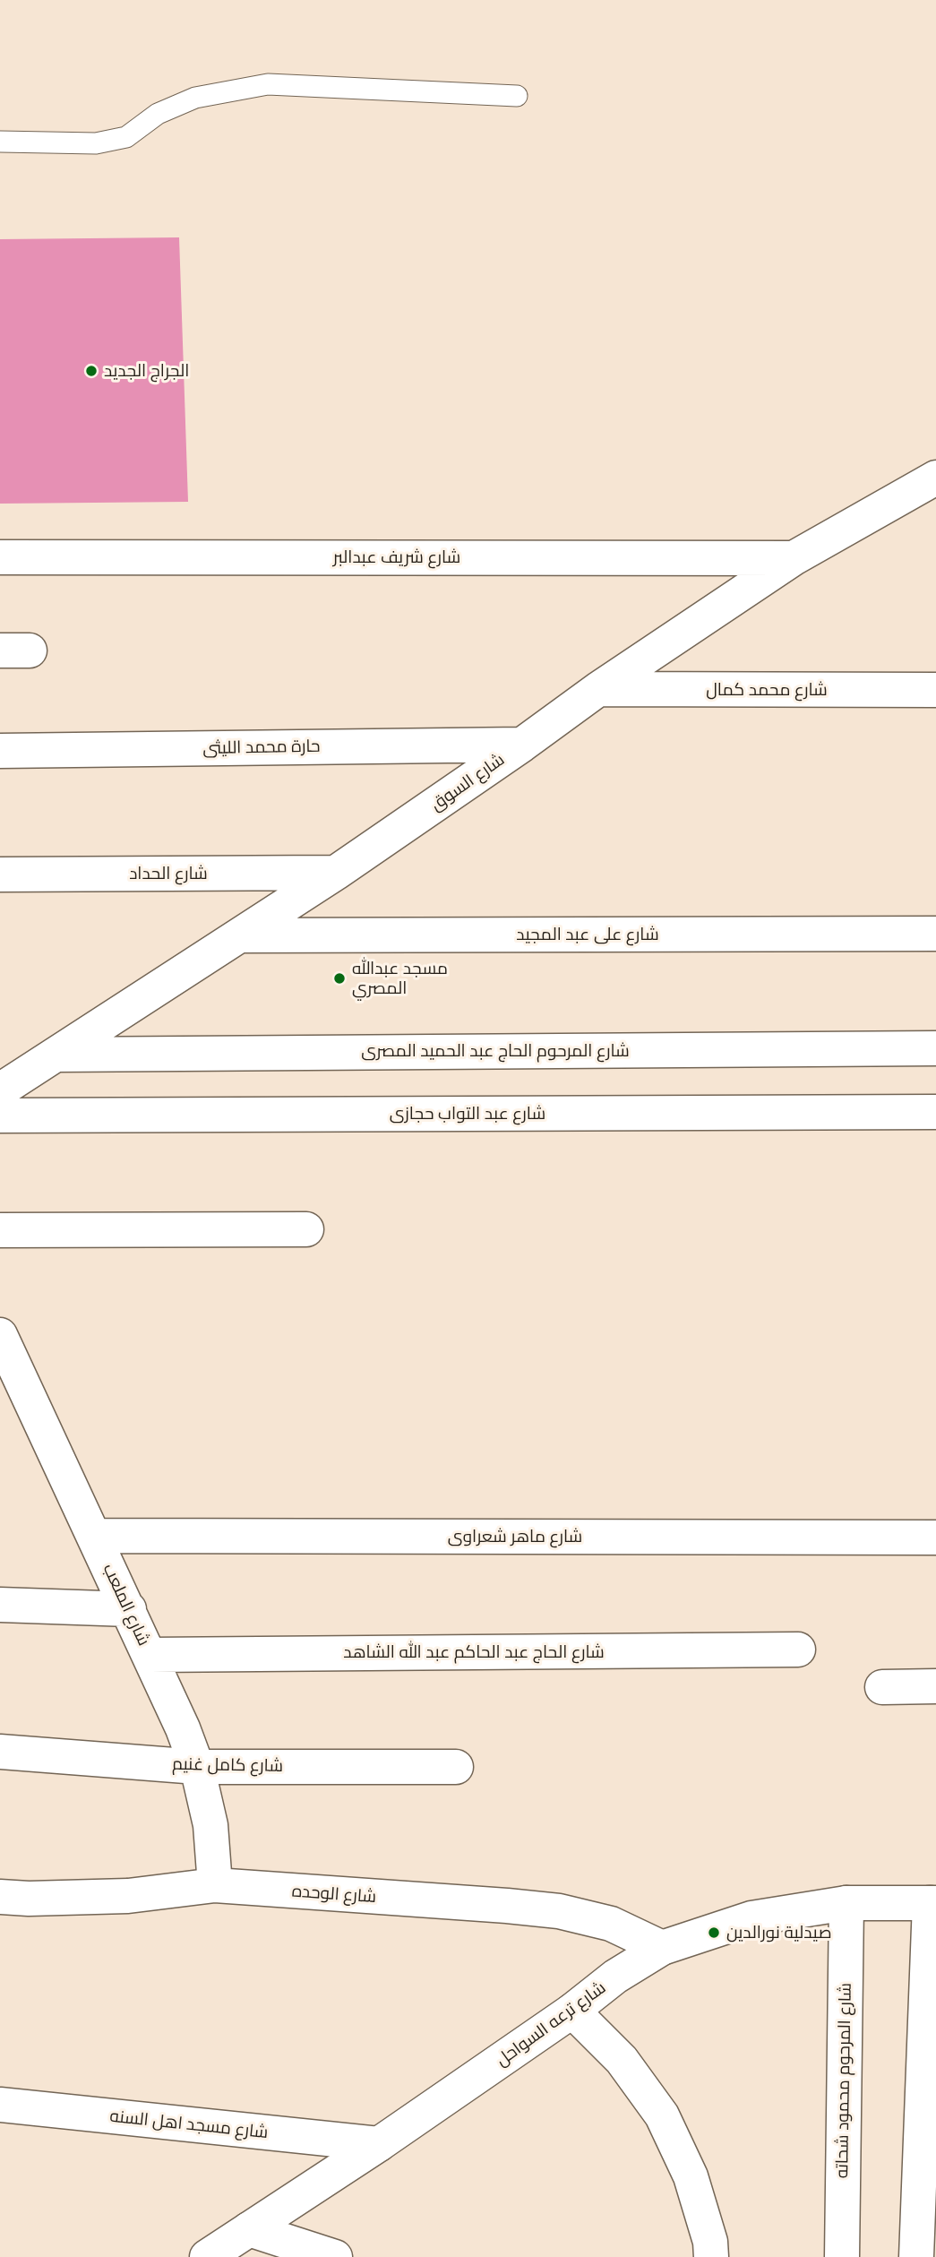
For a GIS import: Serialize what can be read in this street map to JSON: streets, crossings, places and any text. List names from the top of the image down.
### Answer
{
  "streets": {
    "street": [
      "شارع شريف عبدالبر",
      "شارع محمد كمال",
      "حارة محمد الليثى",
      "شارع السوق",
      "شارع الحداد",
      "شارع على عبد المجيد",
      "شارع المرحوم الحاج عبد الحميد المصرى",
      "شارع عبد التواب حجازى",
      "شارع ماهر شعراوى",
      "شارع الملعب",
      "شارع الحاج عبد الحاكم عبد الله الشاهد",
      "شارع كامل غنيم",
      "شارع الوحده",
      "شارع ترعه السواحل",
      "شارع المرحوم محمود شحاته",
      "شارع مسجد اهل السنه"
    ]
  },
  "crossings": [
    ["شارع شريف عبدالبر", "شارع السوق"],
    ["شارع محمد كمال", "شارع السوق"],
    ["حارة محمد الليثى", "شارع السوق"],
    ["شارع السوق", "شارع الحداد"],
    ["شارع السوق", "شارع على عبد المجيد"],
    ["شارع السوق", "شارع المرحوم الحاج عبد الحميد المصرى"],
    ["شارع ماهر شعراوى", "شارع الملعب"],
    ["شارع الملعب", "شارع الحاج عبد الحاكم عبد الله الشاهد"],
    ["شارع الملعب", "شارع كامل غنيم"],
    ["شارع الملعب", "شارع الوحده"],
    ["شارع الوحده", "شارع ترعه السواحل"],
    ["شارع ترعه السواحل", "شارع المرحوم محمود شحاته"],
    ["شارع ترعه السواحل", "شارع مسجد اهل السنه"]
  ],
  "places": ["الجراج الجديد", "مسجد عبدالله المصري", "صيدلية نورالدين"]
}
